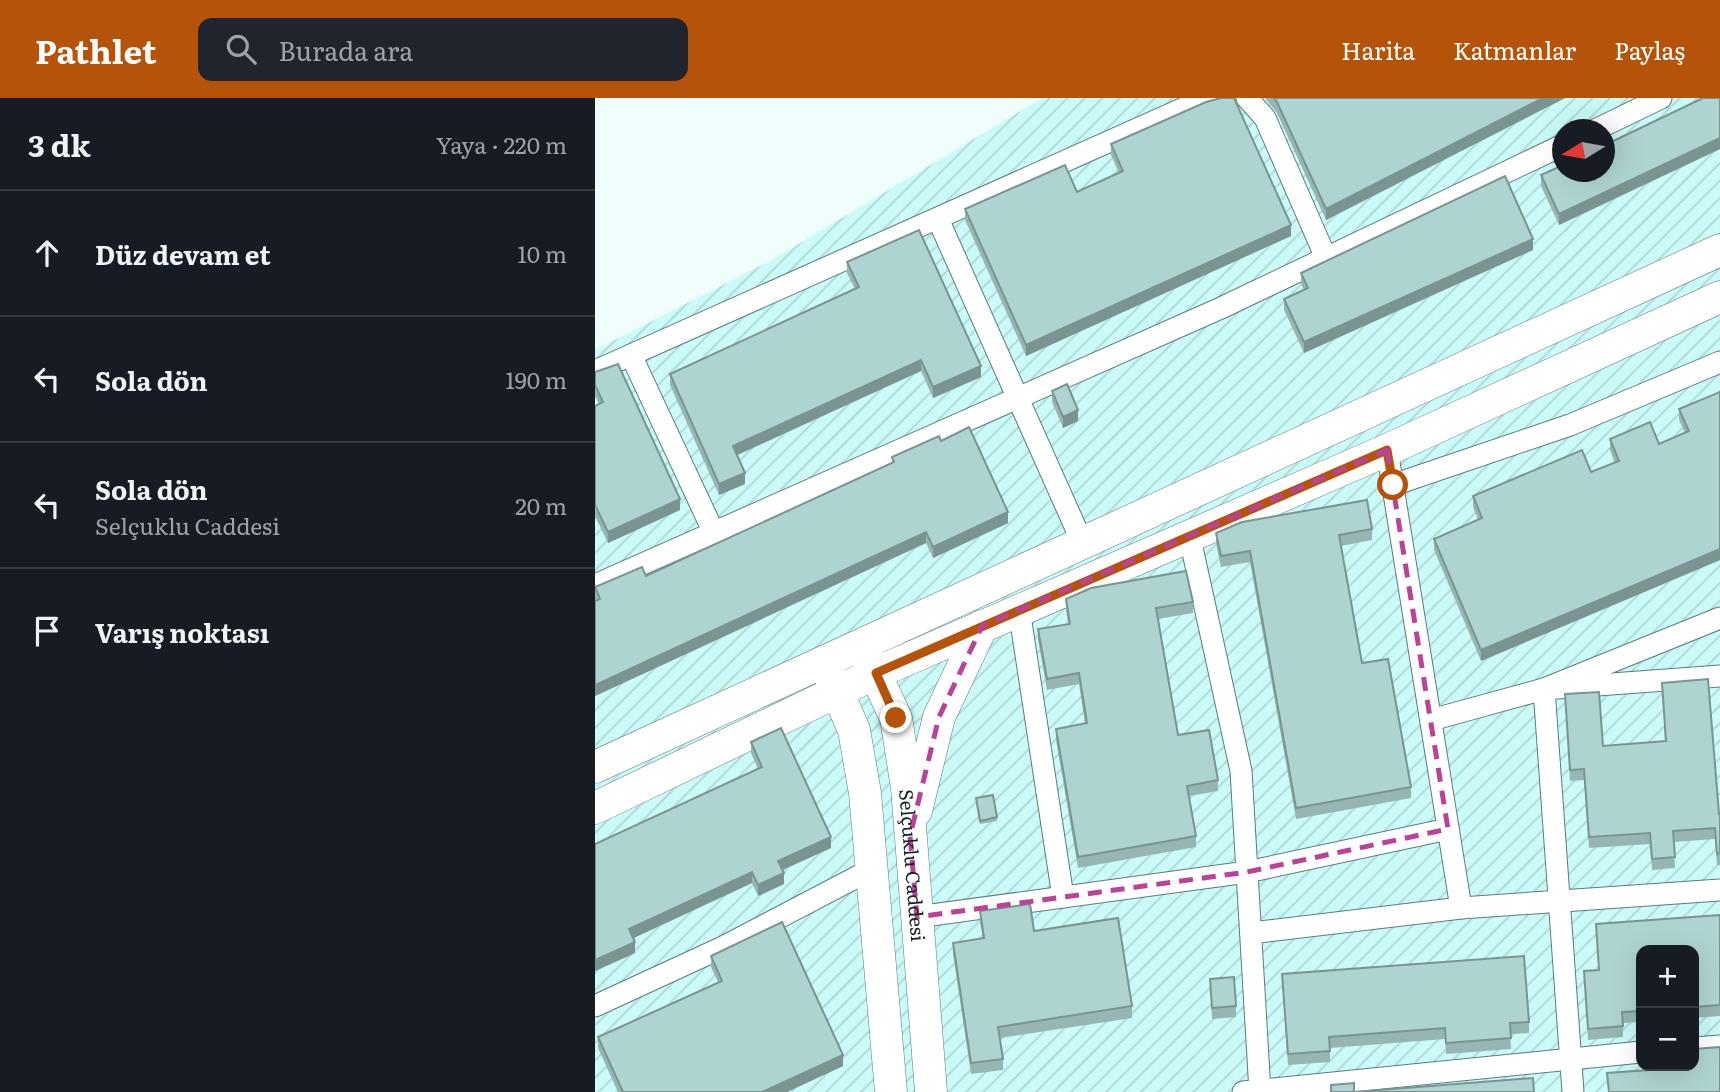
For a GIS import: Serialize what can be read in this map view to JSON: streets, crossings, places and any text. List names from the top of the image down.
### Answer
{
  "streets": {
    "street": ["Selçuklu Caddesi"]
  },
  "north": "left",
  "page": {
    "header": "Pathlet",
    "search": "Burada ara",
    "nav": ["Harita", "Katmanlar", "Paylaş"],
    "heading": ["3 dk", "Yaya · 220 m"],
    "list": [
      ["Düz devam et", "10 m"],
      ["Sola dön", "190 m"],
      ["Sola dön", "Selçuklu Caddesi", "20 m"],
      "Varış noktası"
    ],
    "map_buttons": ["+", "−"]
  }
}
